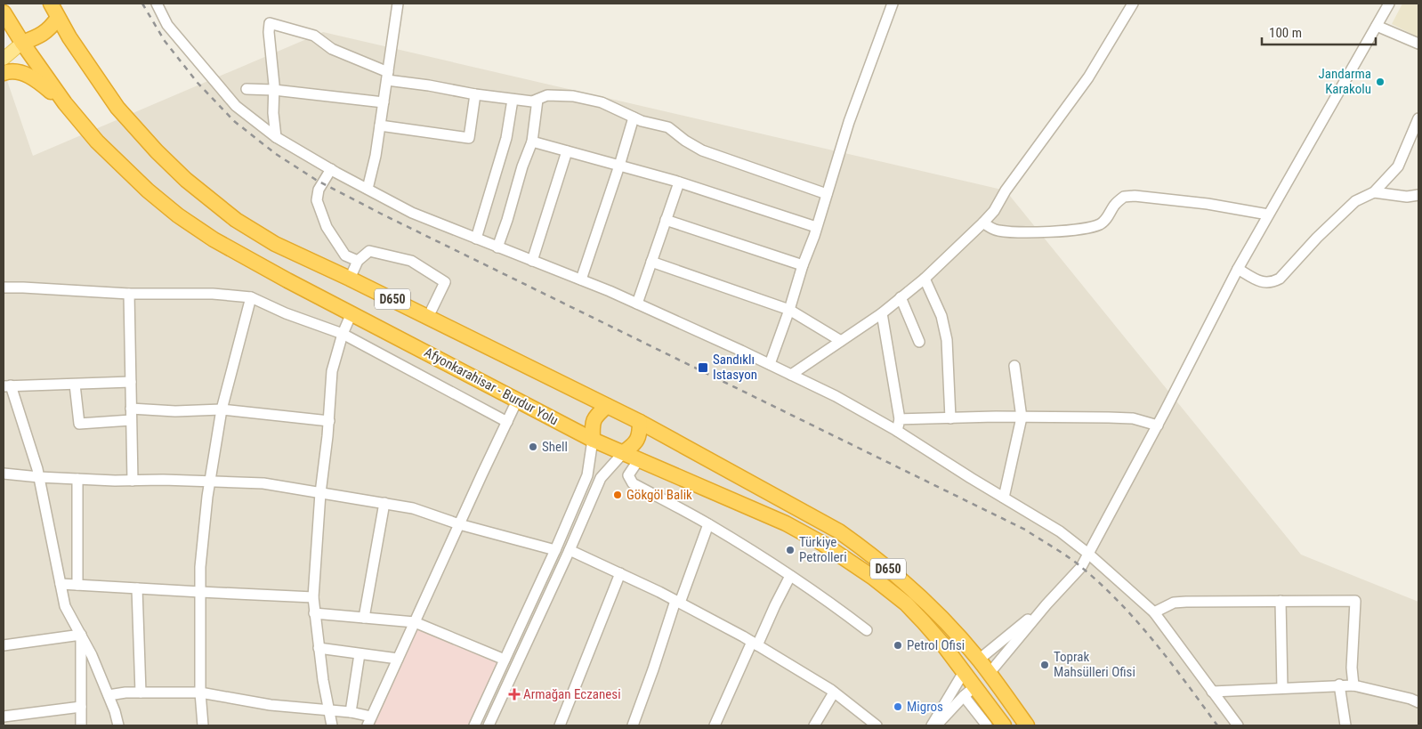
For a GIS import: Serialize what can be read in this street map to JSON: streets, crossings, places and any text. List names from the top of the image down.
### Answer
{
  "streets": {
    "highway": ["D650", "Afyonkarahisar - Burdur Yolu"]
  },
  "crossings": [
    ["D650", "Afyonkarahisar - Burdur Yolu"]
  ],
  "places": {
    "other": [
      "Jandarma Karakolu",
      "Shell",
      "Gökgöl Balik",
      "Türkiye Petrolleri",
      "Petrol Ofisi",
      "Toprak Mahsülleri Ofisi",
      "Migros"
    ],
    "transit": ["Sandıklı Istasyon"],
    "health": ["Armağan Eczanesi"]
  },
  "scale_bar": "100 m"
}
